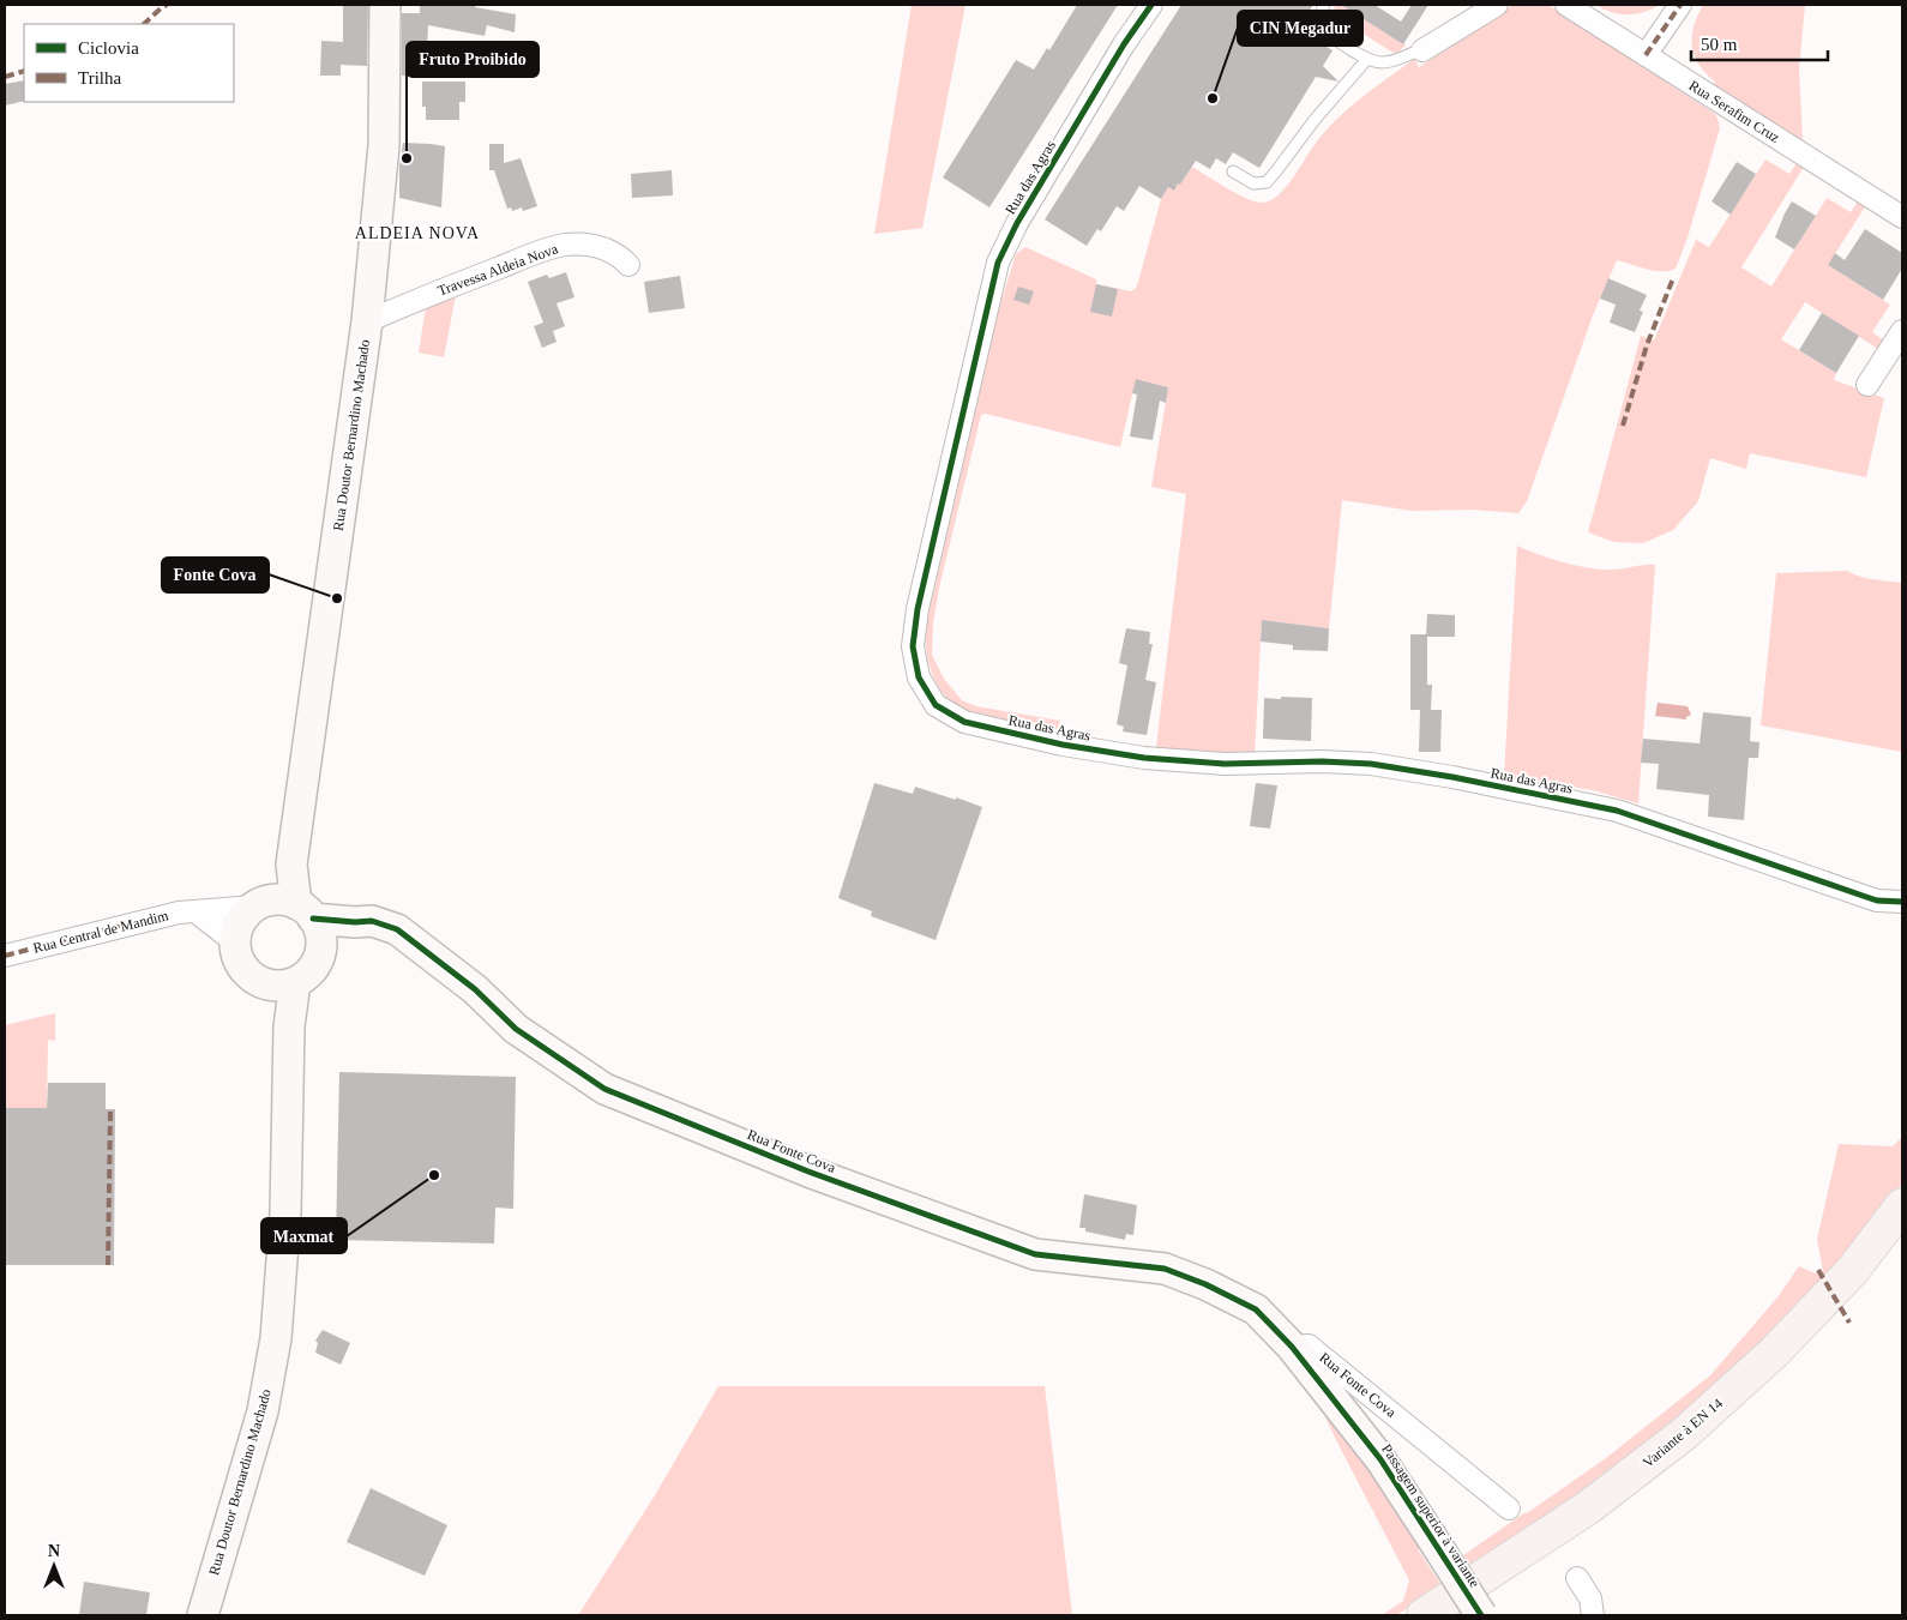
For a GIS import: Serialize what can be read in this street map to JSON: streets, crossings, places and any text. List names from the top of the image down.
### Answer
{
  "streets": {
    "main road": [
      "Rua Doutor Bernardino Machado",
      "Rua Fonte Cova",
      "Variante à EN 14",
      "Passagem superior à variante"
    ],
    "street": [
      "Rua Serafim Cruz",
      "Rua das Agras",
      "Travessa Aldeia Nova",
      "Rua Central de Mandim"
    ]
  },
  "crossings": [
    ["Travessa Aldeia Nova", "Rua Doutor Bernardino Machado"],
    ["Rua Doutor Bernardino Machado", "Rua Central de Mandim"],
    ["Rua Doutor Bernardino Machado", "Rua Fonte Cova"],
    ["Rua Central de Mandim", "Rua Fonte Cova"],
    ["Rua Fonte Cova", "Passagem superior à variante"]
  ],
  "districts": ["ALDEIA NOVA"],
  "places": [
    "CIN Megadur",
    "Fruto Proibido",
    "Fonte Cova",
    "Maxmat"
  ],
  "legend": ["Ciclovia", "Trilha"],
  "scale_bar": "50 m",
  "north": "top"
}
